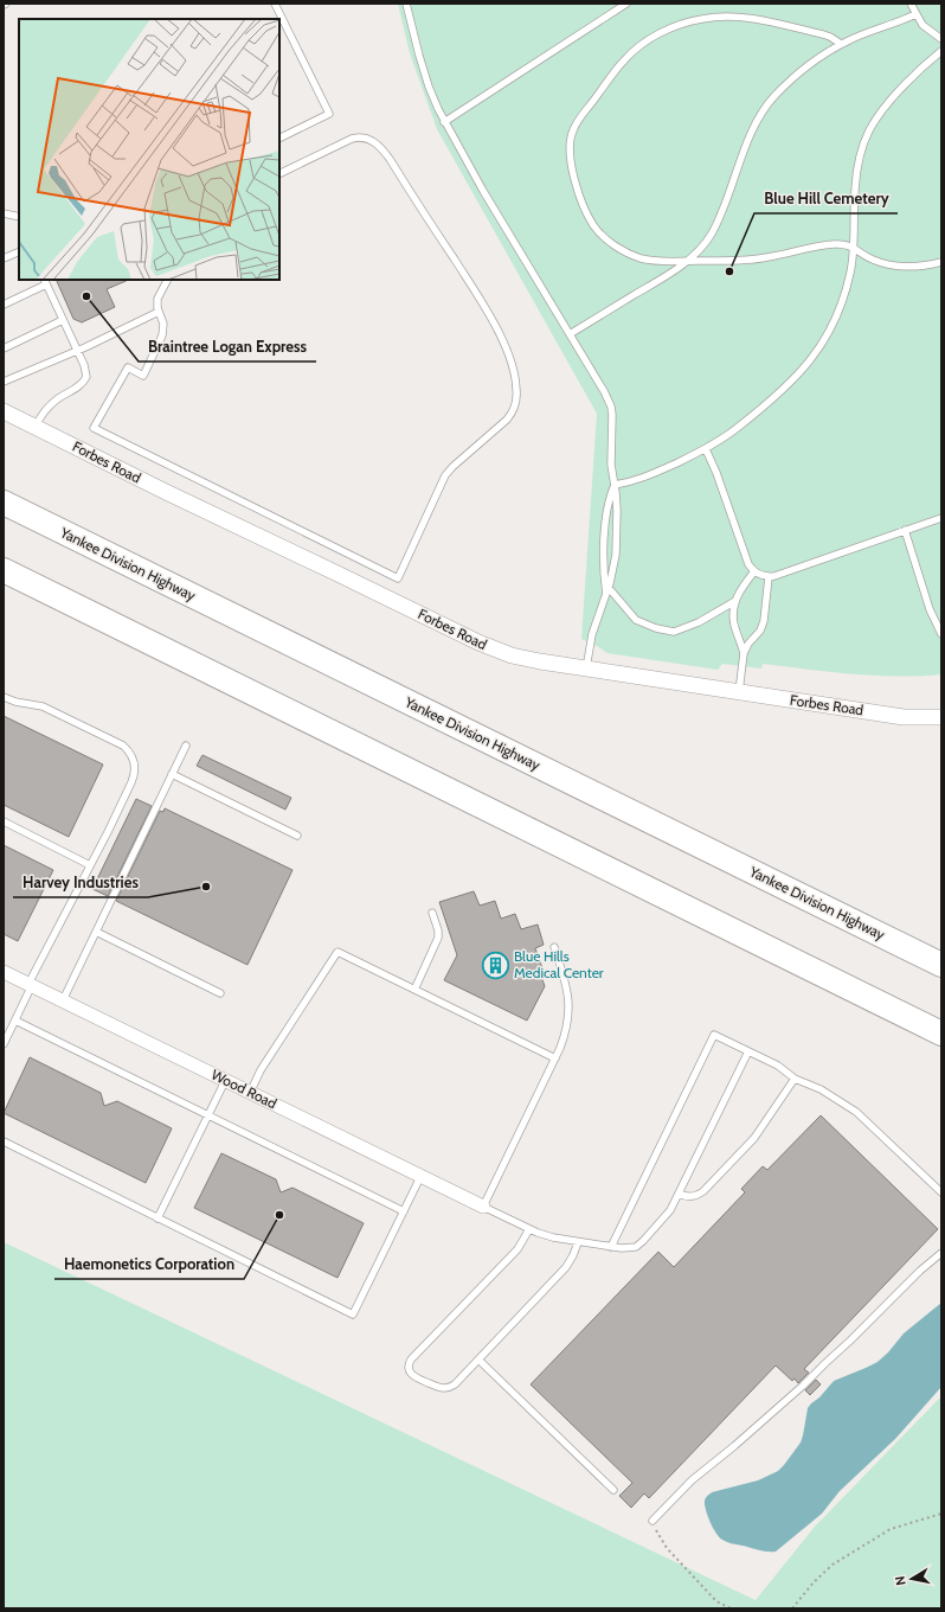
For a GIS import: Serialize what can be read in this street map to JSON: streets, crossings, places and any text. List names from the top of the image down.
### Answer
{
  "streets": {
    "highway": ["Yankee Division Highway"],
    "street": ["Forbes Road", "Wood Road"]
  },
  "places": {
    "other": [
      "Blue Hill Cemetery",
      "Braintree Logan Express",
      "Harvey Industries",
      "Haemonetics Corporation"
    ],
    "building": ["Blue Hills Medical Center"]
  },
  "north": "left"
}
